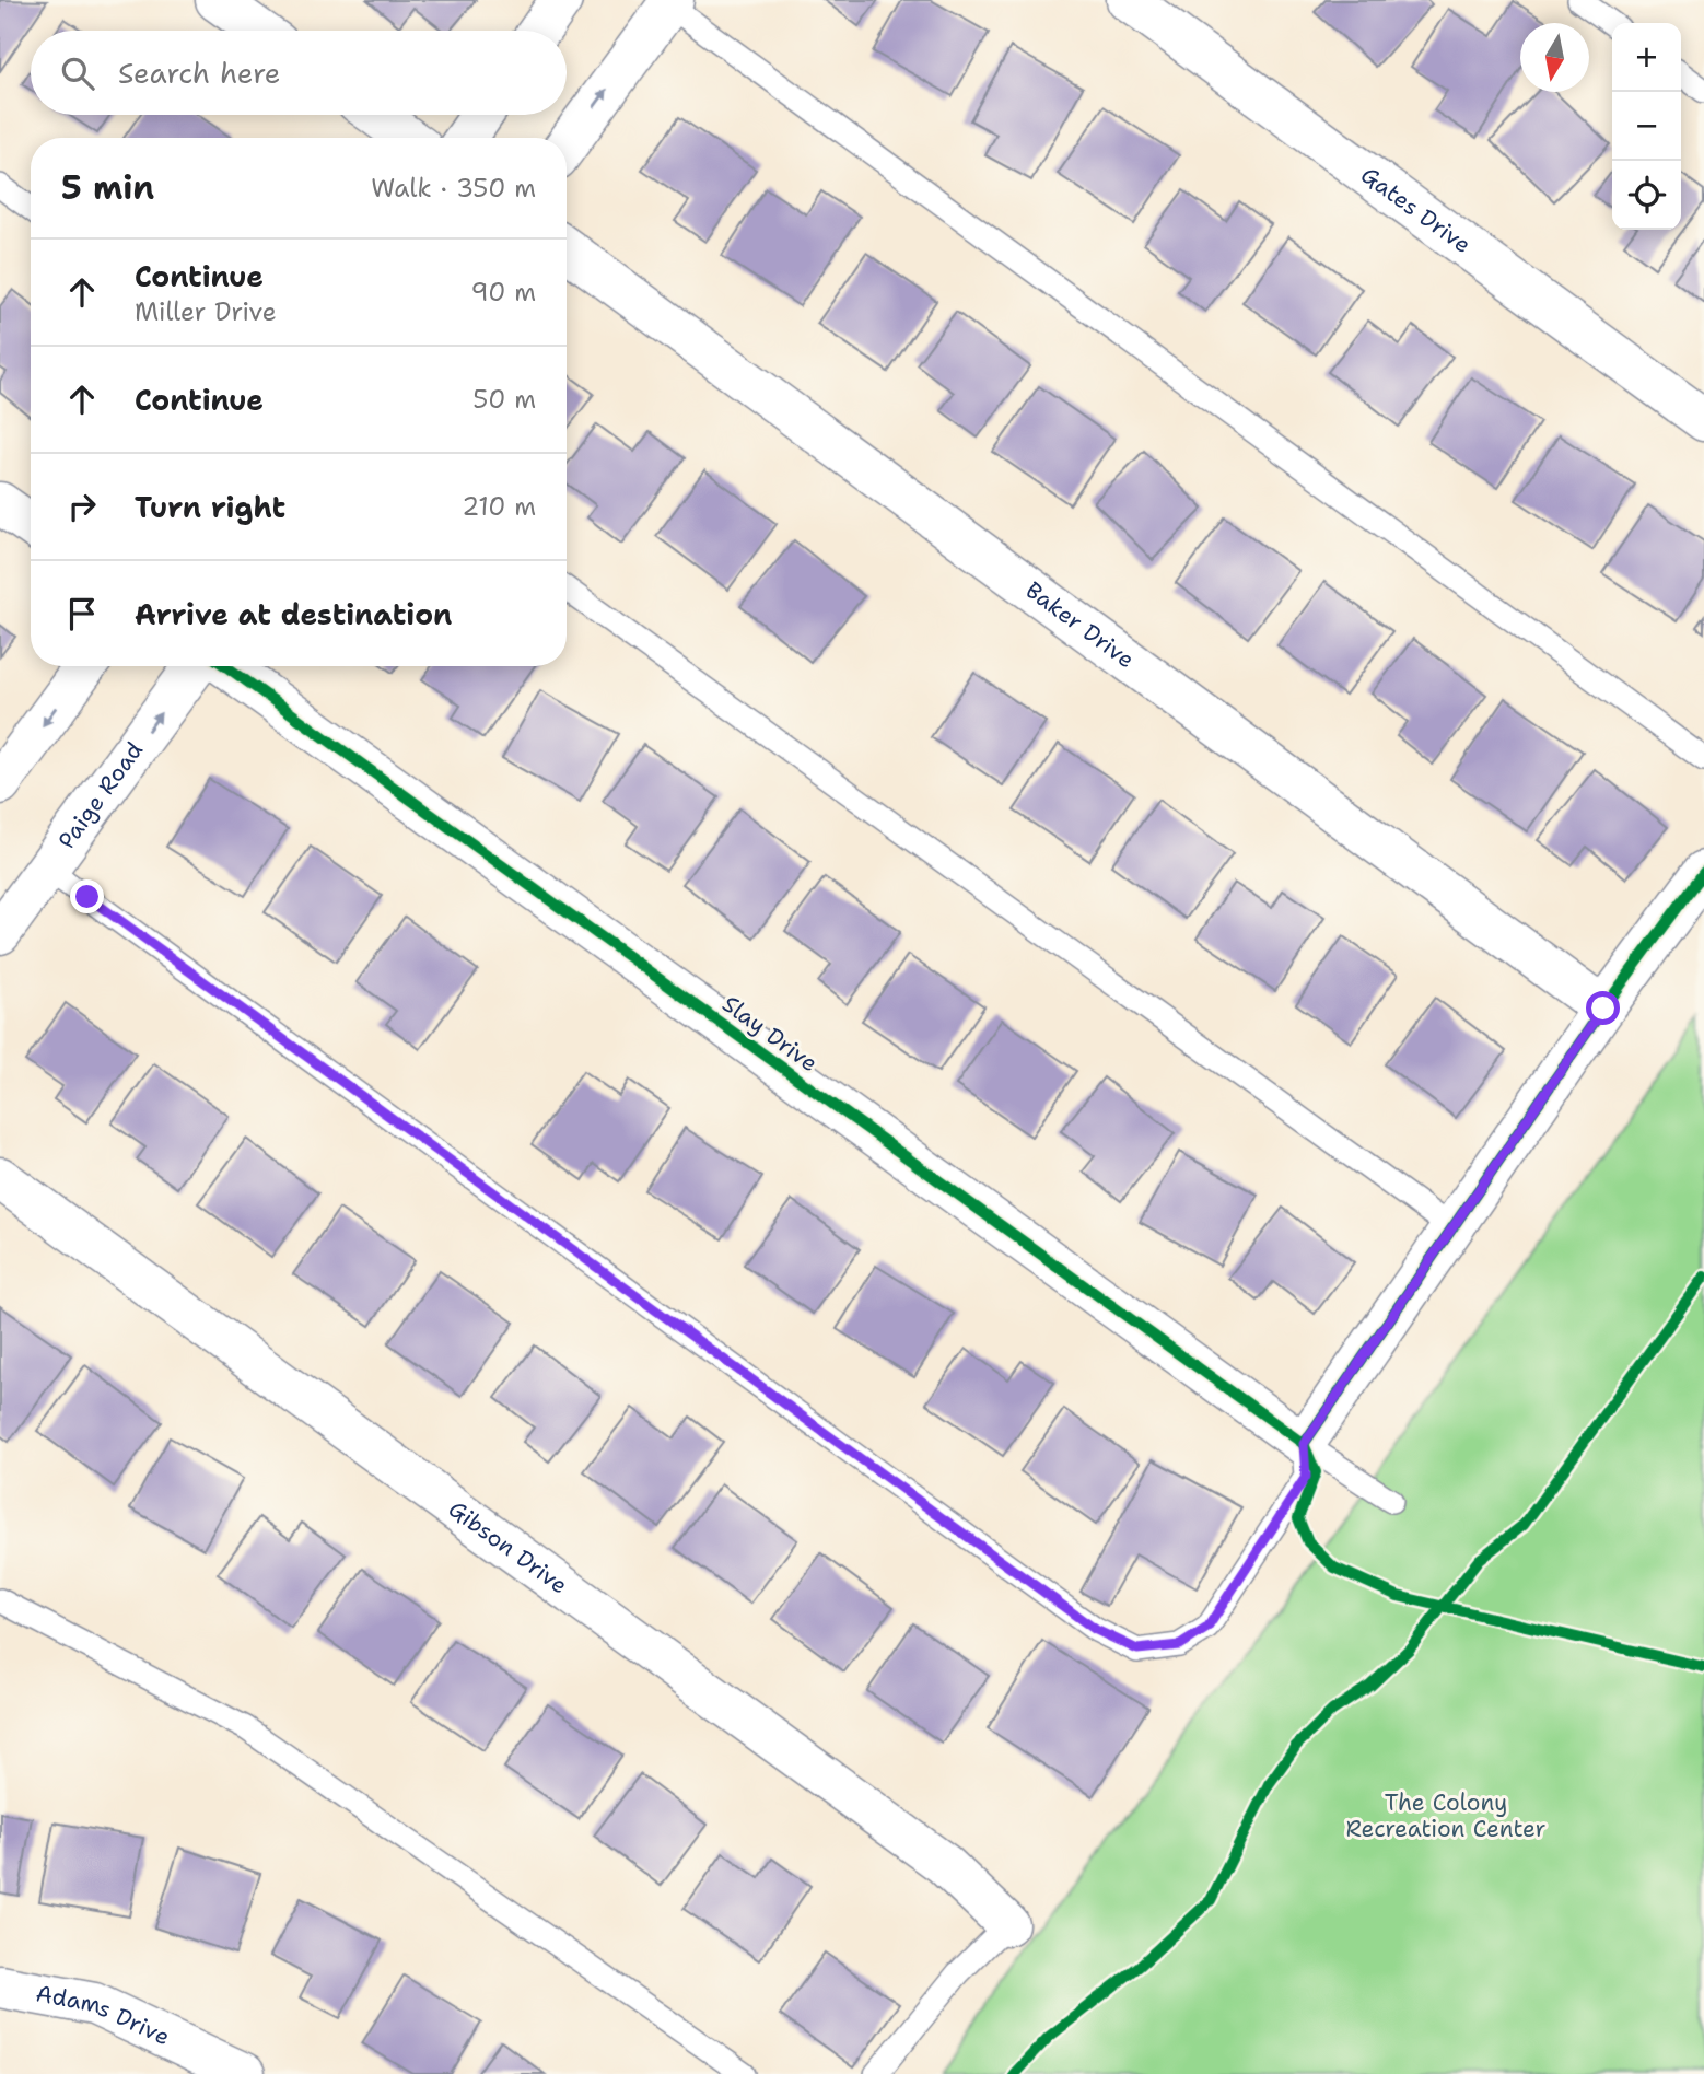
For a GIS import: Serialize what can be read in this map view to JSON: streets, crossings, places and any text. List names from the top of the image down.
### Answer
{
  "streets": {
    "street": [
      "Gates Drive",
      "Baker Drive",
      "Paige Road",
      "Slay Drive",
      "Gibson Drive",
      "Adams Drive"
    ]
  },
  "parks": ["The Colony Recreation Center"],
  "north": "bottom",
  "page": {
    "map_buttons": ["+", "−"],
    "search": "Search here",
    "heading": ["5 min", "Walk · 350 m"],
    "list": [
      ["Continue", "Miller Drive", "90 m"],
      ["Continue", "50 m"],
      ["Turn right", "210 m"],
      "Arrive at destination"
    ]
  }
}
